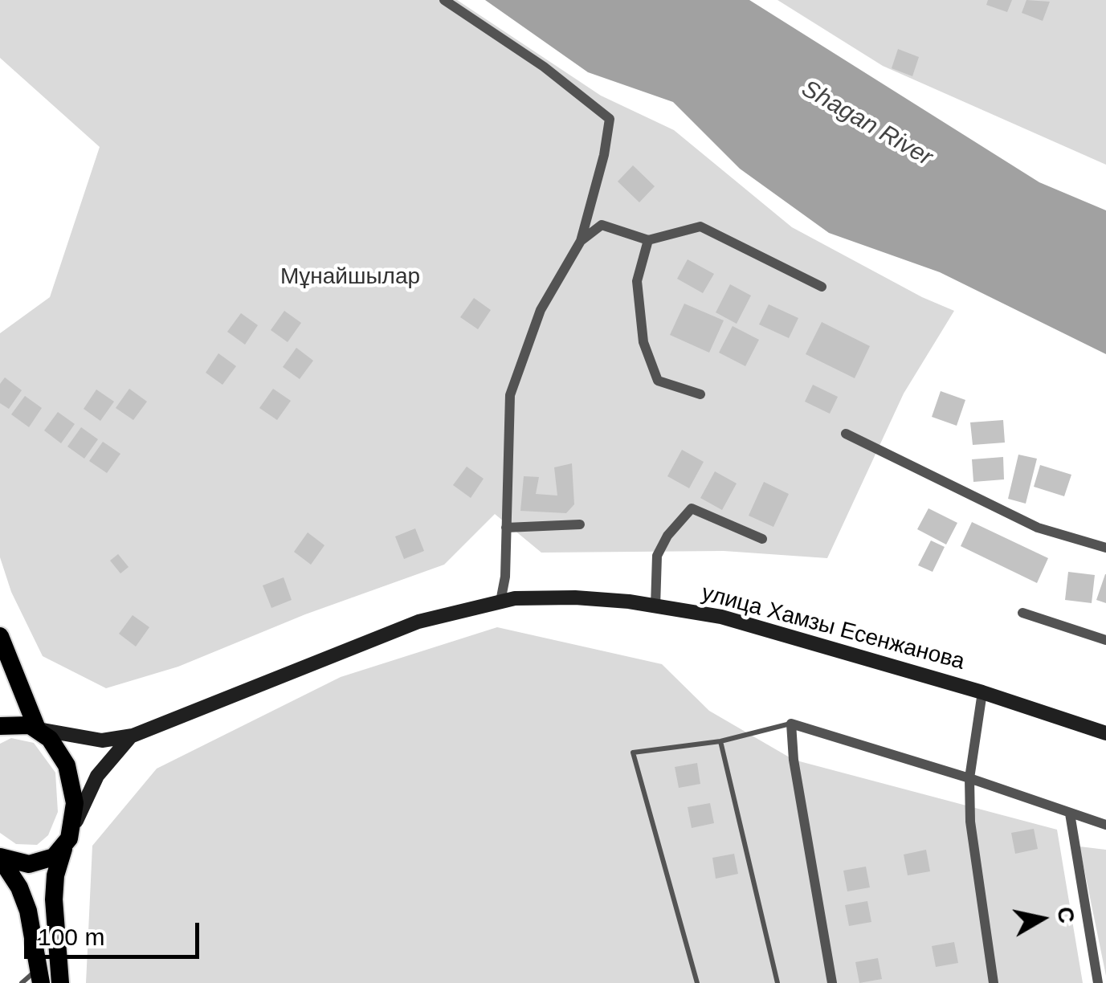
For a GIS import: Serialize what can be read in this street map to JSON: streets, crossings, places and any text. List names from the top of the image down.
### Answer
{
  "streets": {
    "street": ["улица Хамзы Есенжанова"]
  },
  "water": ["Shagan River"],
  "parks": ["Мұнайшылар"],
  "scale_bar": "100 m",
  "north": "right"
}
